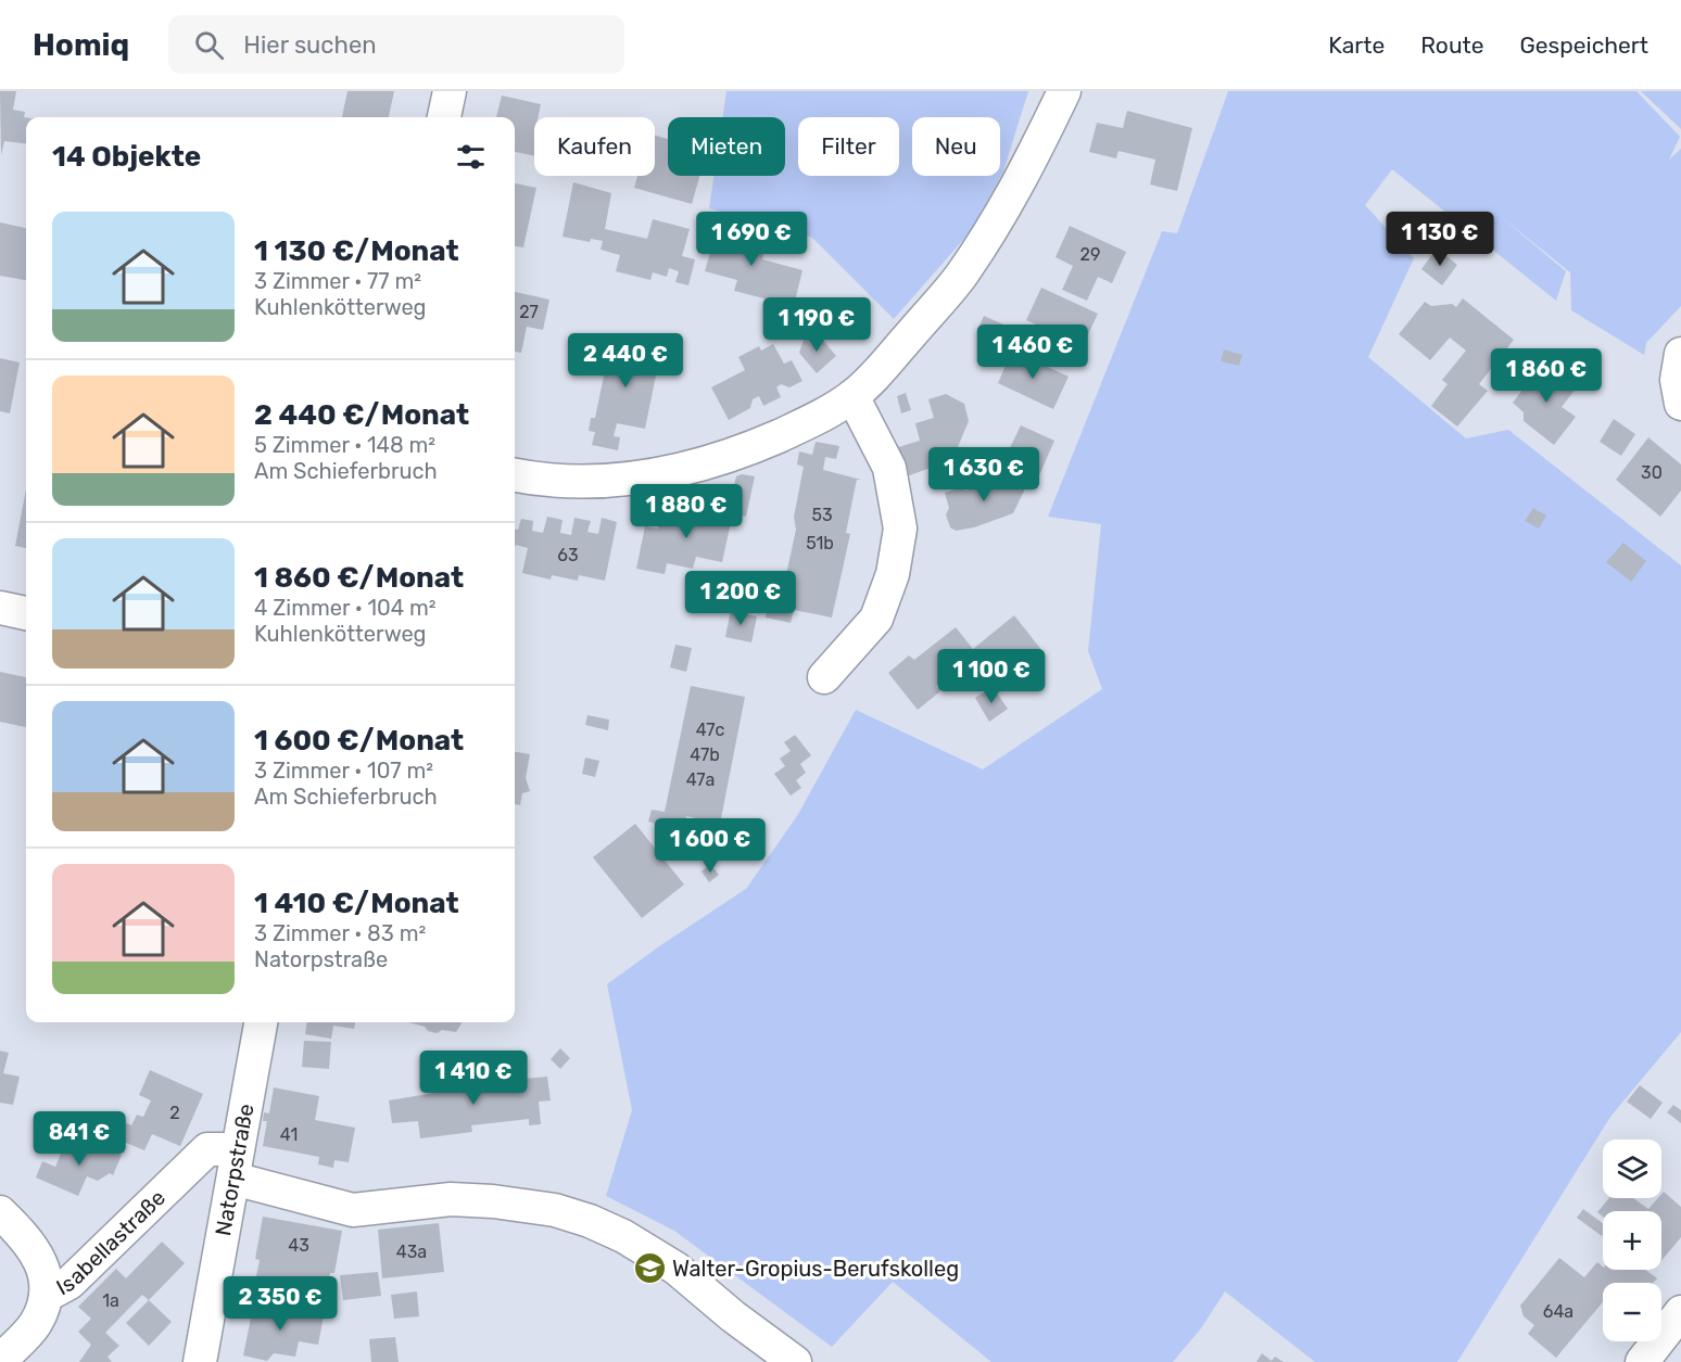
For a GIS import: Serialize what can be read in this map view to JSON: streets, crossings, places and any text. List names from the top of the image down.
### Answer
{
  "streets": {
    "street": ["Natorpstraße", "Isabellastraße"]
  },
  "crossings": [
    ["Natorpstraße", "Isabellastraße"]
  ],
  "places": {
    "school or university": ["Walter-Gropius-Berufskolleg"]
  },
  "house_numbers": [
    "29",
    "27",
    "30",
    "53",
    "51b",
    "63",
    "47c",
    "47b",
    "47a",
    "2",
    "41",
    "43",
    "43a",
    "1a",
    "64a"
  ],
  "page": {
    "header": "Homiq",
    "search": "Hier suchen",
    "nav": ["Karte", "Route", "Gespeichert"],
    "chip": [
      "Kaufen",
      "Mieten",
      "Filter",
      "Neu"
    ],
    "heading": "14 Objekte",
    "list": [
      {
        "name": "1 130 €/Monat",
        "note": "3 Zimmer · 77 m² · Kuhlenkötterweg"
      },
      {
        "name": "2 440 €/Monat",
        "note": "5 Zimmer · 148 m² · Am Schieferbruch"
      },
      {
        "name": "1 860 €/Monat",
        "note": "4 Zimmer · 104 m² · Kuhlenkötterweg"
      },
      {
        "name": "1 600 €/Monat",
        "note": "3 Zimmer · 107 m² · Am Schieferbruch"
      },
      {
        "name": "1 410 €/Monat",
        "note": "3 Zimmer · 83 m² · Natorpstraße"
      }
    ],
    "price": [
      "1 690 €",
      "1 130 €",
      "1 190 €",
      "1 460 €",
      "2 440 €",
      "1 860 €",
      "1 630 €",
      "1 880 €",
      "1 200 €",
      "1 100 €",
      "1 600 €",
      "1 410 €",
      "841 €",
      "2 350 €"
    ],
    "map_buttons": ["+", "−"]
  }
}
